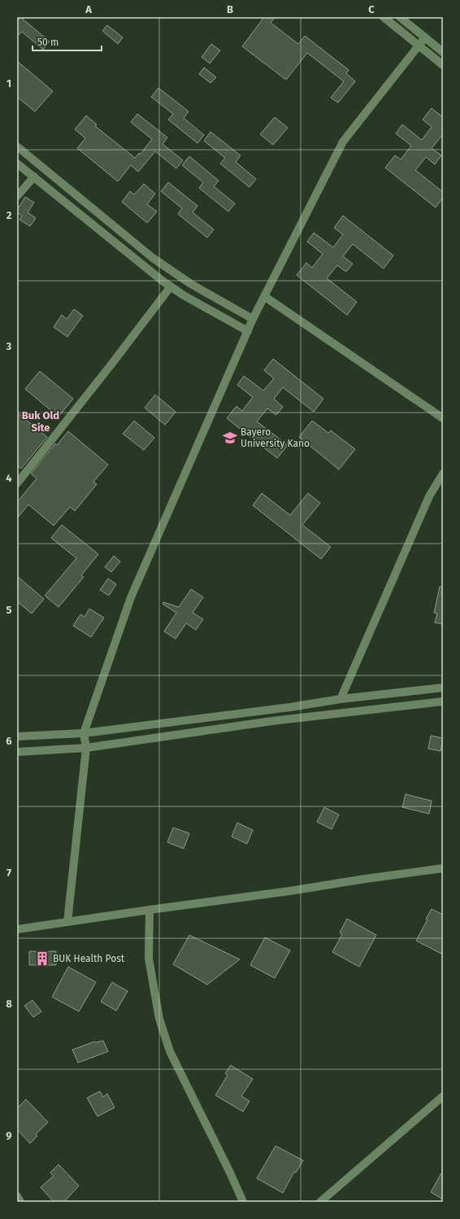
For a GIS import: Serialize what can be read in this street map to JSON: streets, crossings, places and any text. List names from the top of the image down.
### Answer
{
  "districts": ["Buk Old Site"],
  "places": {
    "school or university": ["Bayero University Kano"],
    "building": ["BUK Health Post"]
  },
  "scale_bar": "50 m",
  "grid": {
    "columns": ["A", "B", "C"],
    "rows": [
      "1",
      "2",
      "3",
      "4",
      "5",
      "6",
      "7",
      "8",
      "9"
    ]
  }
}
